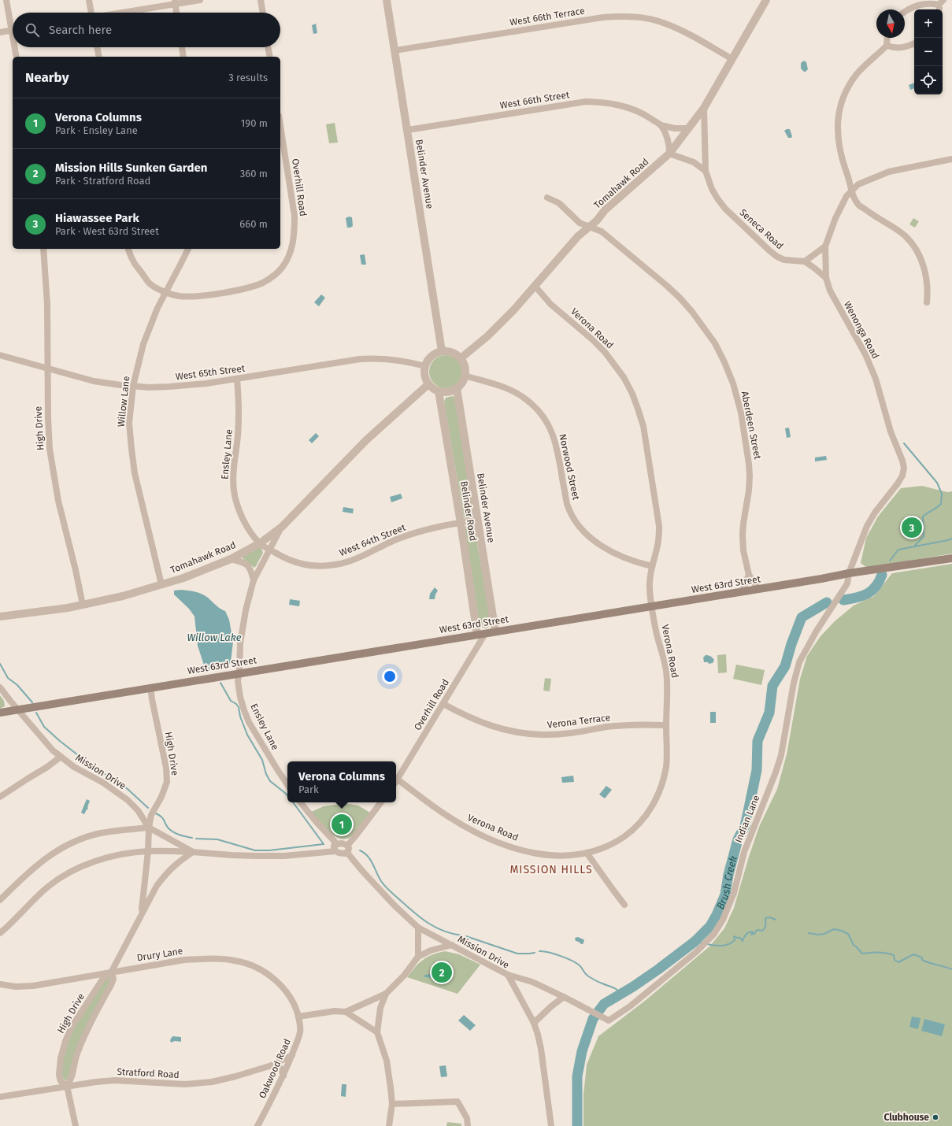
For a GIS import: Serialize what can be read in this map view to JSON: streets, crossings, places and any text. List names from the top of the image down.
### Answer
{
  "streets": {
    "main road": ["West 63rd Street"],
    "street": [
      "West 66th Terrace",
      "West 66th Street",
      "Belinder Avenue",
      "Tomahawk Road",
      "Overhill Road",
      "Seneca Road",
      "Verona Road",
      "Wenonga Road",
      "West 65th Street",
      "Willow Lane",
      "Aberdeen Street",
      "High Drive",
      "Ensley Lane",
      "Norwood Street",
      "Belinder Road",
      "West 64th Street",
      "Verona Terrace",
      "Mission Drive",
      "Indian Lane",
      "Drury Lane",
      "Oakwood Road",
      "Stratford Road"
    ]
  },
  "crossings": [
    ["West 66th Terrace", "Belinder Avenue"],
    ["West 66th Terrace", "Tomahawk Road"],
    ["West 66th Street", "Belinder Avenue"],
    ["West 66th Street", "Tomahawk Road"],
    ["Belinder Avenue", "Tomahawk Road"],
    ["Belinder Avenue", "West 65th Street"],
    ["Belinder Avenue", "Norwood Street"],
    ["Belinder Avenue", "Belinder Road"],
    ["Belinder Avenue", "West 64th Street"],
    ["Belinder Avenue", "West 63rd Street"],
    ["Tomahawk Road", "Seneca Road"],
    ["Tomahawk Road", "Verona Road"],
    ["Tomahawk Road", "West 65th Street"],
    ["Tomahawk Road", "Willow Lane"],
    ["Tomahawk Road", "Aberdeen Street"],
    ["Tomahawk Road", "High Drive"],
    ["Tomahawk Road", "Ensley Lane"],
    ["Tomahawk Road", "Norwood Street"],
    ["Tomahawk Road", "Belinder Road"],
    ["Tomahawk Road", "West 64th Street"],
    ["Overhill Road", "Verona Road"],
    ["Overhill Road", "Willow Lane"],
    ["Overhill Road", "Belinder Road"],
    ["Overhill Road", "West 63rd Street"],
    ["Overhill Road", "Verona Terrace"],
    ["Verona Road", "Norwood Street"],
    ["Verona Road", "West 63rd Street"],
    ["Verona Road", "Verona Terrace"],
    ["Wenonga Road", "West 63rd Street"],
    ["Wenonga Road", "Indian Lane"],
    ["West 65th Street", "Willow Lane"],
    ["West 65th Street", "High Drive"],
    ["West 65th Street", "Ensley Lane"],
    ["West 65th Street", "Norwood Street"],
    ["West 65th Street", "Belinder Road"],
    ["Aberdeen Street", "West 63rd Street"],
    ["High Drive", "West 63rd Street"],
    ["High Drive", "Mission Drive"],
    ["High Drive", "Drury Lane"],
    ["High Drive", "Stratford Road"],
    ["Ensley Lane", "West 64th Street"],
    ["Ensley Lane", "West 63rd Street"],
    ["Norwood Street", "Belinder Road"],
    ["Belinder Road", "West 64th Street"],
    ["Belinder Road", "West 63rd Street"],
    ["West 63rd Street", "Mission Drive"],
    ["West 63rd Street", "Indian Lane"],
    ["Mission Drive", "Indian Lane"],
    ["Drury Lane", "Oakwood Road"],
    ["Oakwood Road", "Stratford Road"]
  ],
  "districts": ["MISSION HILLS"],
  "water": ["Willow Lake", "Brush Creek"],
  "places": ["Clubhouse"],
  "north": "bottom",
  "page": {
    "map_buttons": ["+", "−"],
    "search": "Search here",
    "heading": ["Nearby", "3 results"],
    "list": [
      {
        "mark": "1",
        "name": "Verona Columns",
        "note": "Park · Ensley Lane",
        "value": "190 m"
      },
      {
        "mark": "2",
        "name": "Mission Hills Sunken Garden",
        "note": "Park · Stratford Road",
        "value": "360 m"
      },
      {
        "mark": "3",
        "name": "Hiawassee Park",
        "note": "Park · West 63rd Street",
        "value": "660 m"
      }
    ],
    "pins": ["3", "1", "2"],
    "popup": ["Verona Columns", "Park"]
  }
}
